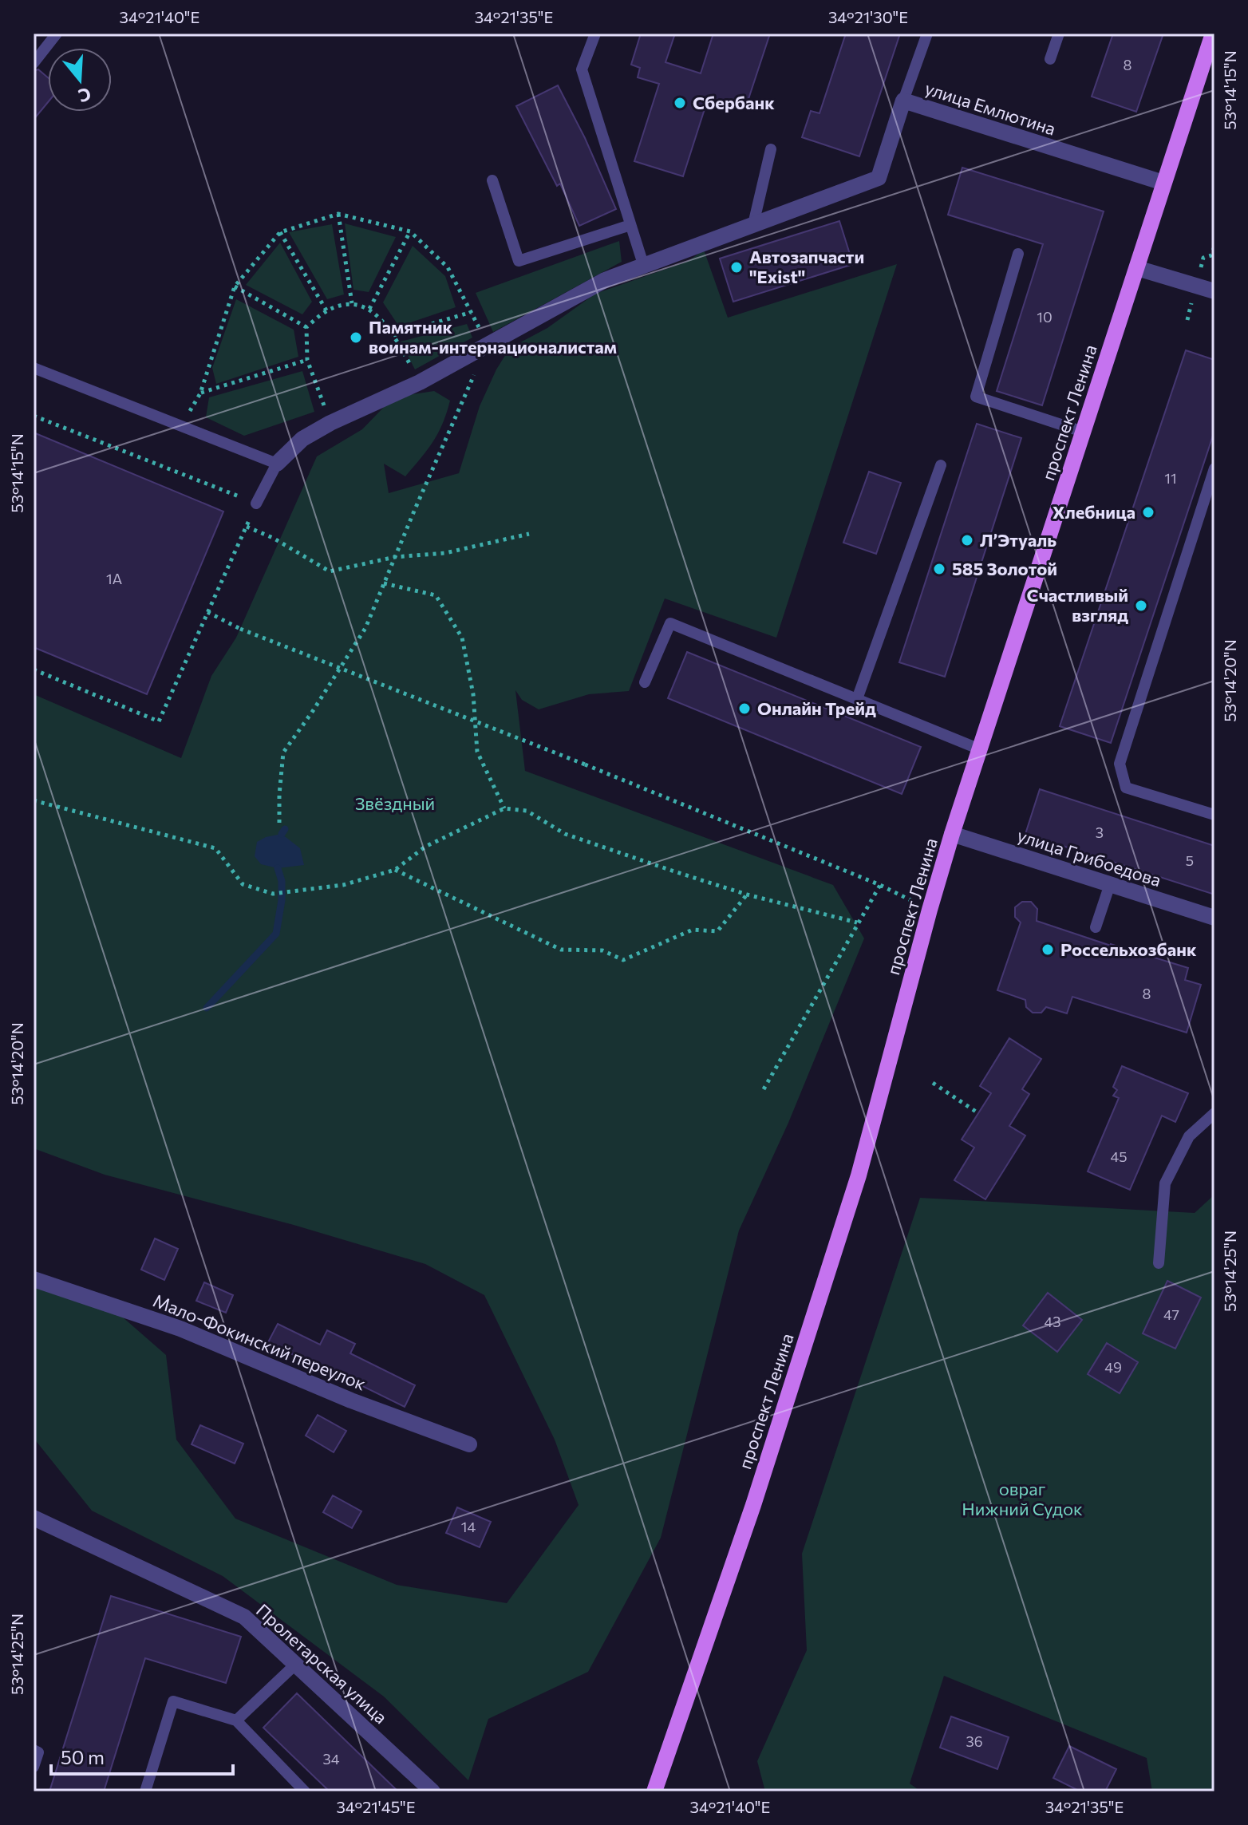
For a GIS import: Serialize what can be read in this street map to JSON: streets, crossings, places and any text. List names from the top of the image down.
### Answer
{
  "streets": {
    "main road": ["проспект Ленина"],
    "street": [
      "улица Емлютина",
      "улица Грибоедова",
      "Мало-Фокинский переулок",
      "Пролетарская улица"
    ]
  },
  "crossings": [
    ["улица Емлютина", "проспект Ленина"],
    ["проспект Ленина", "улица Грибоедова"]
  ],
  "parks": ["Звёздный", "овраг Нижний Судок"],
  "places": [
    "Сбербанк",
    "Автозапчасти \"Exist\"",
    "Памятник воинам-интернационалистам",
    "Хлебница",
    "Л’Этуаль",
    "585 Золотой",
    "Счастливый взгляд",
    "Онлайн Трейд",
    "Россельхозбанк"
  ],
  "house_numbers": [
    "8",
    "10",
    "11",
    "1А",
    "3",
    "5",
    "8",
    "45",
    "47",
    "43",
    "49",
    "14",
    "36",
    "34"
  ],
  "scale_bar": "50 m",
  "north": "bottom",
  "coordinates": [
    "34°21'40\"E",
    "34°21'35\"E",
    "34°21'30\"E",
    "53°14'15\"N",
    "53°14'20\"N",
    "53°14'25\"N",
    "34°21'45\"E"
  ]
}
